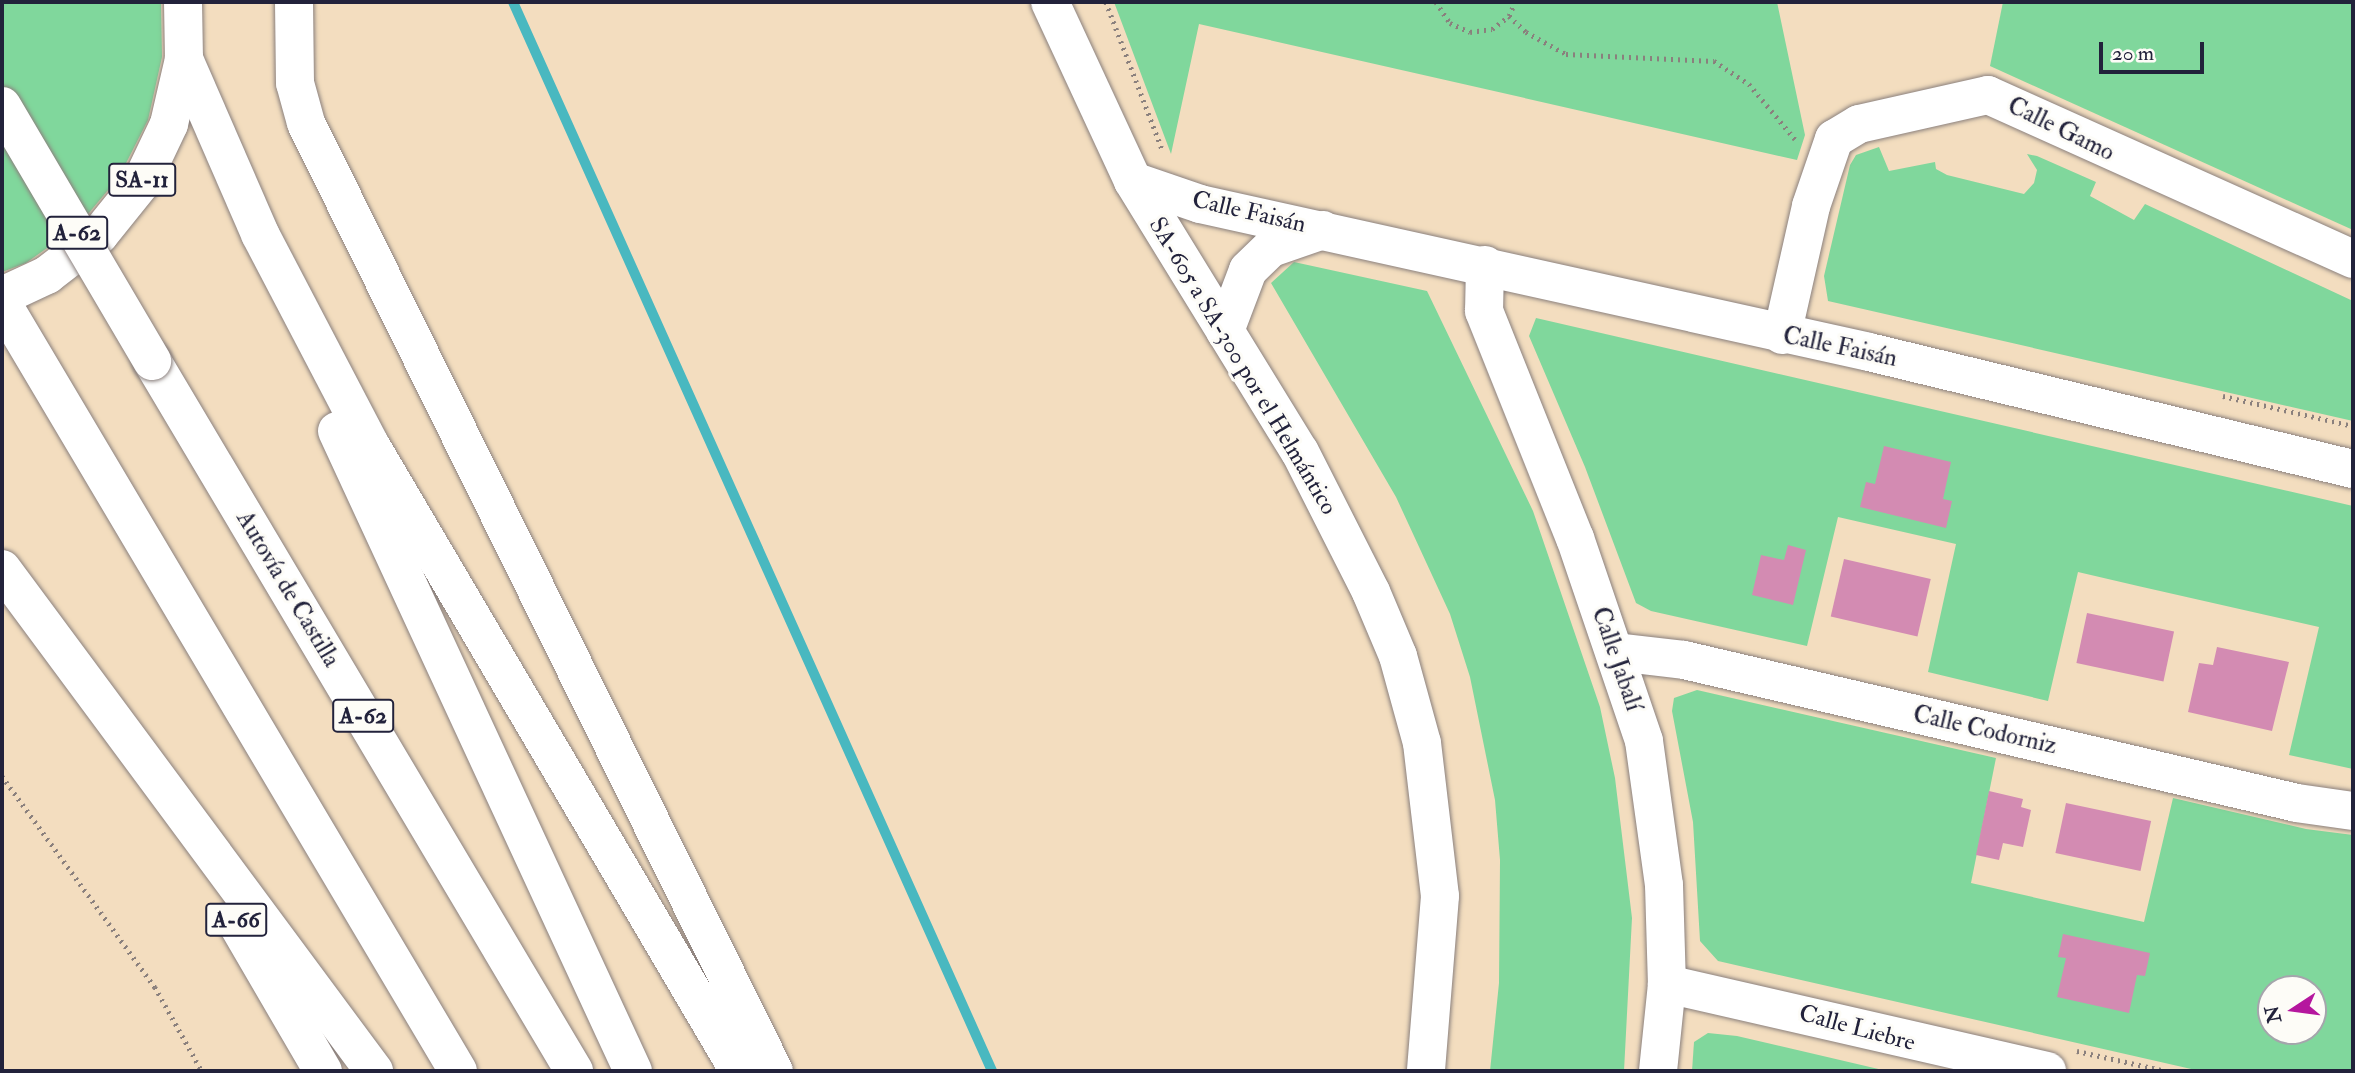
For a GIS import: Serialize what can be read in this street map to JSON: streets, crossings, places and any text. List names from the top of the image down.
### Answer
{
  "streets": {
    "main road": [
      "Calle Gamo",
      "SA-11",
      "Calle Faisán",
      "A-62",
      "SA-605 a SA-300 por el Helmántico",
      "Autovía de Castilla",
      "Calle Jabalí",
      "Calle Codorniz",
      "A-66",
      "Calle Liebre"
    ]
  },
  "crossings": [
    ["Calle Gamo", "Calle Faisán"],
    ["Calle Faisán", "SA-605 a SA-300 por el Helmántico"],
    ["Calle Faisán", "Calle Jabalí"],
    ["Calle Jabalí", "Calle Codorniz"],
    ["Calle Jabalí", "Calle Liebre"]
  ],
  "scale_bar": "20 m",
  "north": "left"
}
